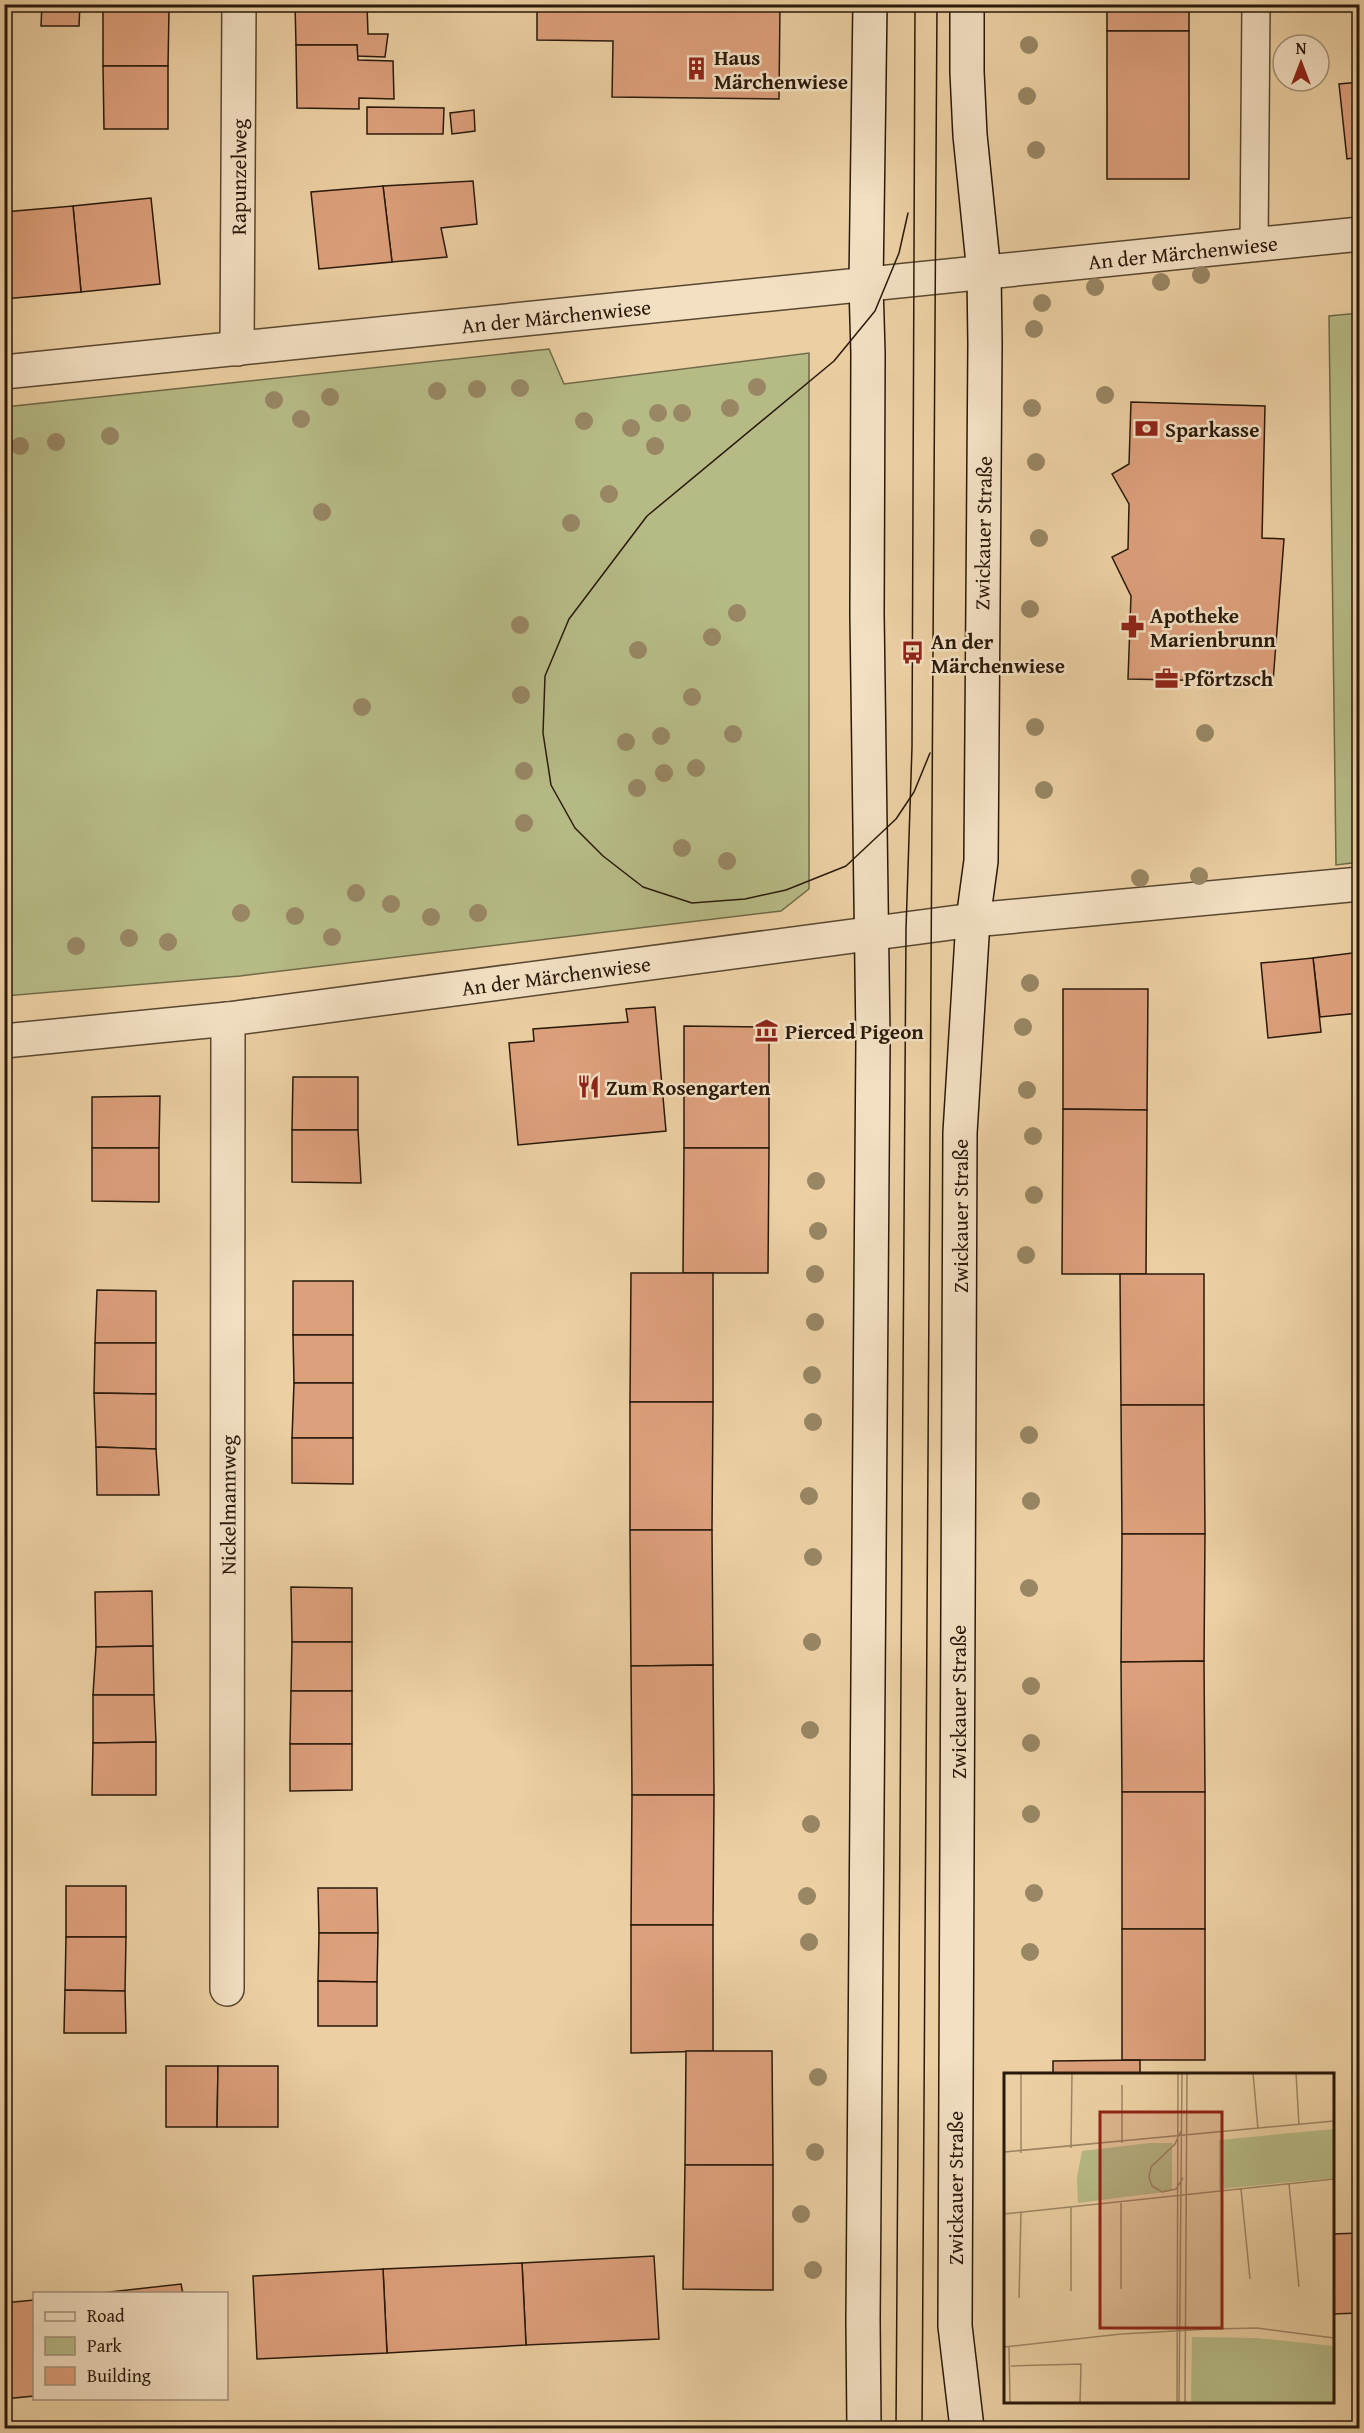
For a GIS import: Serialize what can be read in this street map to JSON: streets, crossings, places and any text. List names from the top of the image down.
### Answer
{
  "streets": {
    "main road": [
      "Rapunzelweg",
      "An der Märchenwiese",
      "Zwickauer Straße",
      "Nickelmannweg"
    ]
  },
  "crossings": [
    ["Rapunzelweg", "An der Märchenwiese"],
    ["An der Märchenwiese", "Zwickauer Straße"],
    ["An der Märchenwiese", "Nickelmannweg"]
  ],
  "places": {
    "building": ["Haus Märchenwiese"],
    "bank": ["Sparkasse"],
    "pharmacy": ["Apotheke Marienbrunn"],
    "bus stop": ["An der Märchenwiese"],
    "office": ["Pförtzsch"],
    "museum": ["Pierced Pigeon"],
    "restaurant": ["Zum Rosengarten"]
  },
  "legend": ["Road", "Park", "Building"],
  "north": "top"
}
